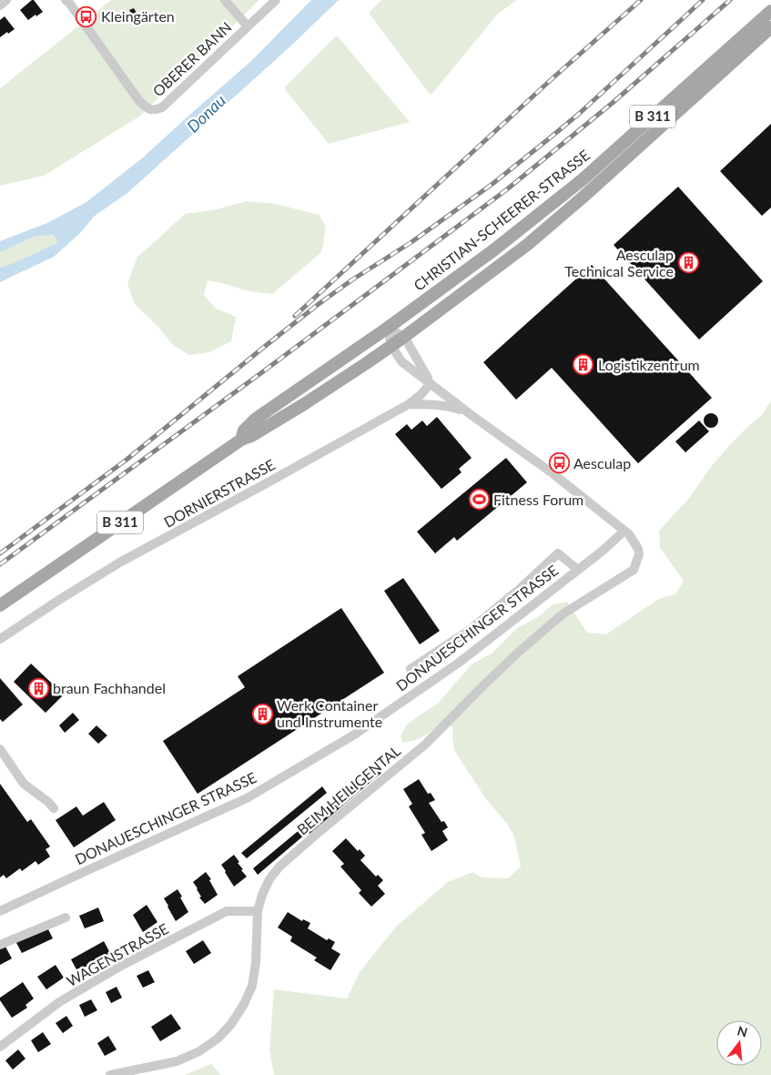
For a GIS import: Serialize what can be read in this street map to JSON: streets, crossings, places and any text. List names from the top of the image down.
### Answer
{
  "streets": {
    "main road": ["B 311", "CHRISTIAN-SCHEERER-STRASSE"],
    "street": [
      "OBERER BANN",
      "DORNIERSTRASSE",
      "DONAUESCHINGER STRASSE",
      "BEIM HEILIGENTAL",
      "WAGENSTRASSE"
    ]
  },
  "crossings": [
    ["CHRISTIAN-SCHEERER-STRASSE", "DORNIERSTRASSE"],
    ["DORNIERSTRASSE", "DONAUESCHINGER STRASSE"],
    ["DORNIERSTRASSE", "BEIM HEILIGENTAL"],
    ["DONAUESCHINGER STRASSE", "BEIM HEILIGENTAL"],
    ["BEIM HEILIGENTAL", "WAGENSTRASSE"]
  ],
  "water": ["Donau"],
  "places": {
    "bus stop": ["Kleingärten", "Aesculap"],
    "building": [
      "Aesculap Technical Service",
      "Logistikzentrum",
      "braun Fachhandel",
      "Werk Container und Instrumente"
    ],
    "sports": ["Fitness Forum"]
  },
  "north": "top"
}
